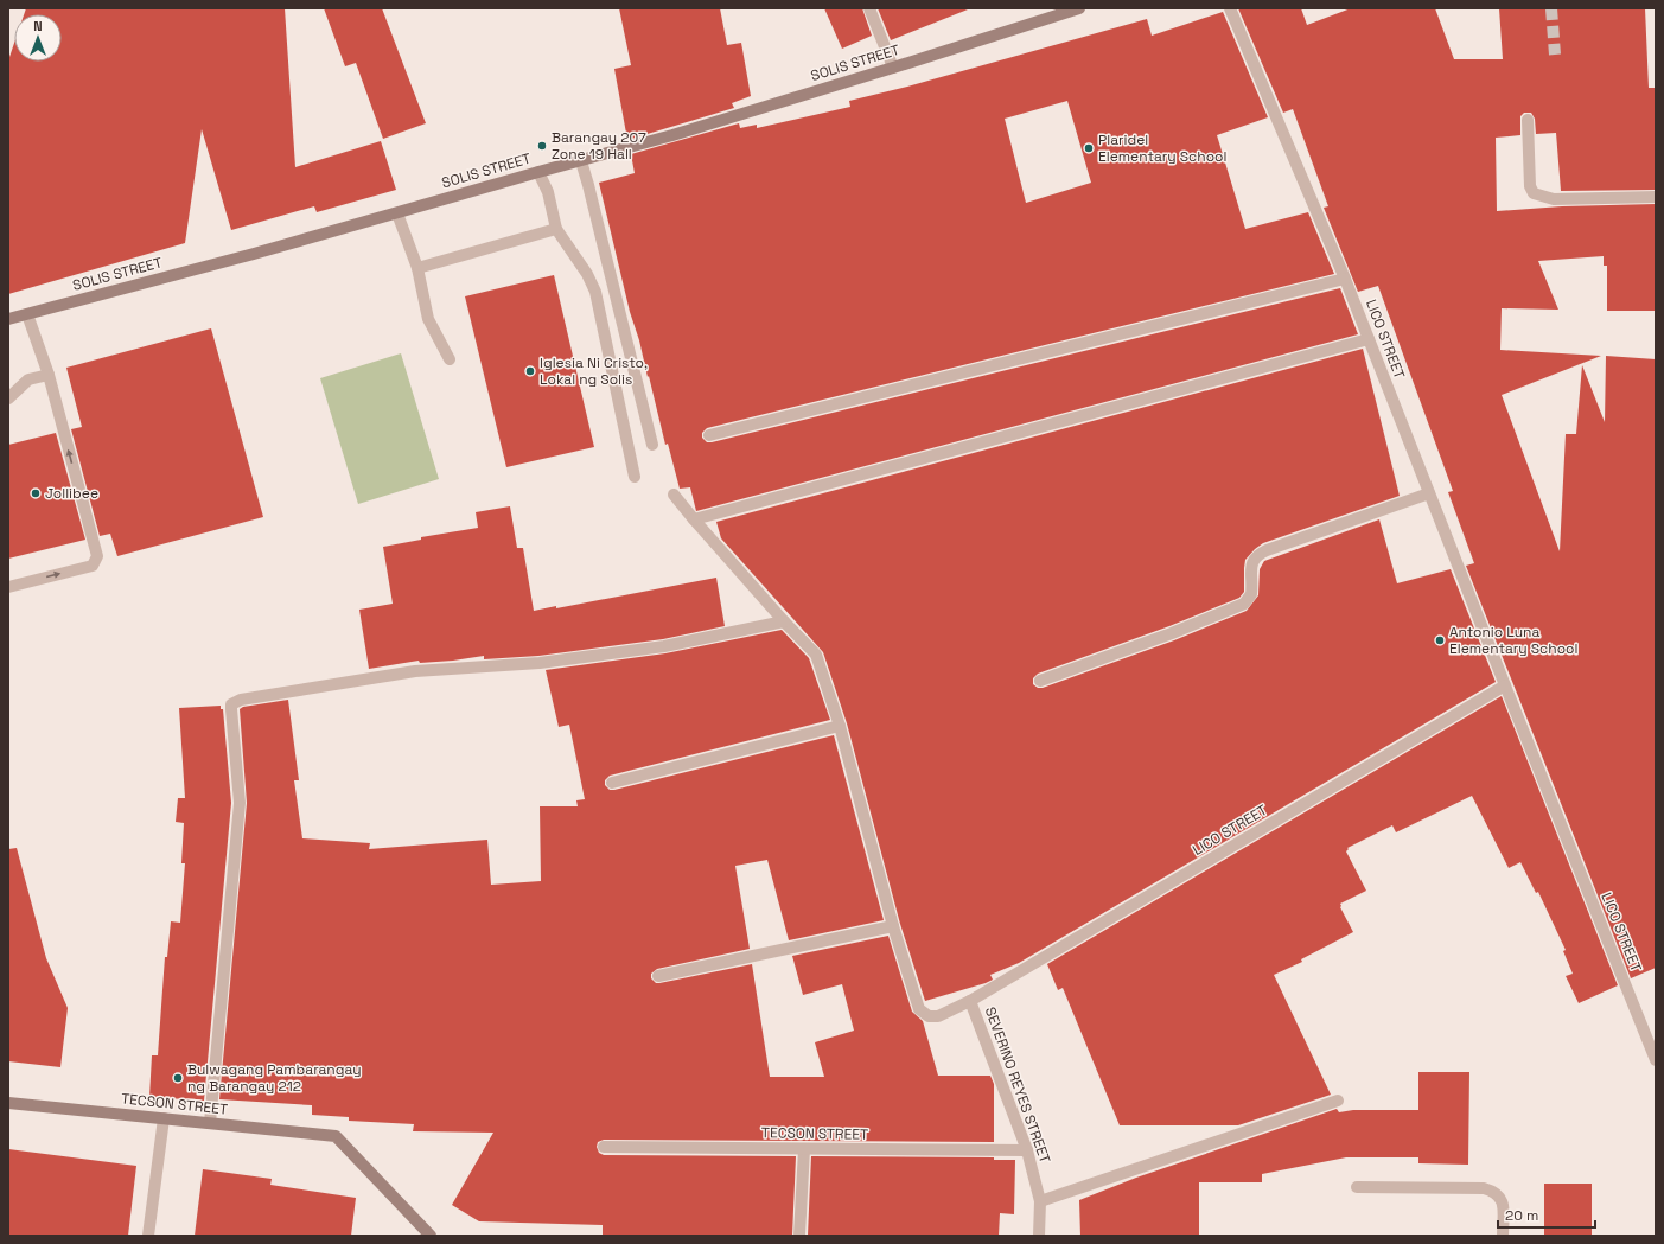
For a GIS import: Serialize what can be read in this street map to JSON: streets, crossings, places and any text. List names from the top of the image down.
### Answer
{
  "streets": {
    "street": [
      "SOLIS STREET",
      "LICO STREET",
      "SEVERINO REYES STREET",
      "TECSON STREET"
    ]
  },
  "crossings": [
    ["LICO STREET", "SEVERINO REYES STREET"],
    ["SEVERINO REYES STREET", "TECSON STREET"]
  ],
  "places": [
    "Barangay 207 Zone 19 Hall",
    "Plaridel Elementary School",
    "Iglesia Ni Cristo, Lokal ng Solis",
    "Jollibee",
    "Antonio Luna Elementary School",
    "Bulwagang Pambarangay ng Barangay 212"
  ],
  "scale_bar": "20 m",
  "north": "top"
}
